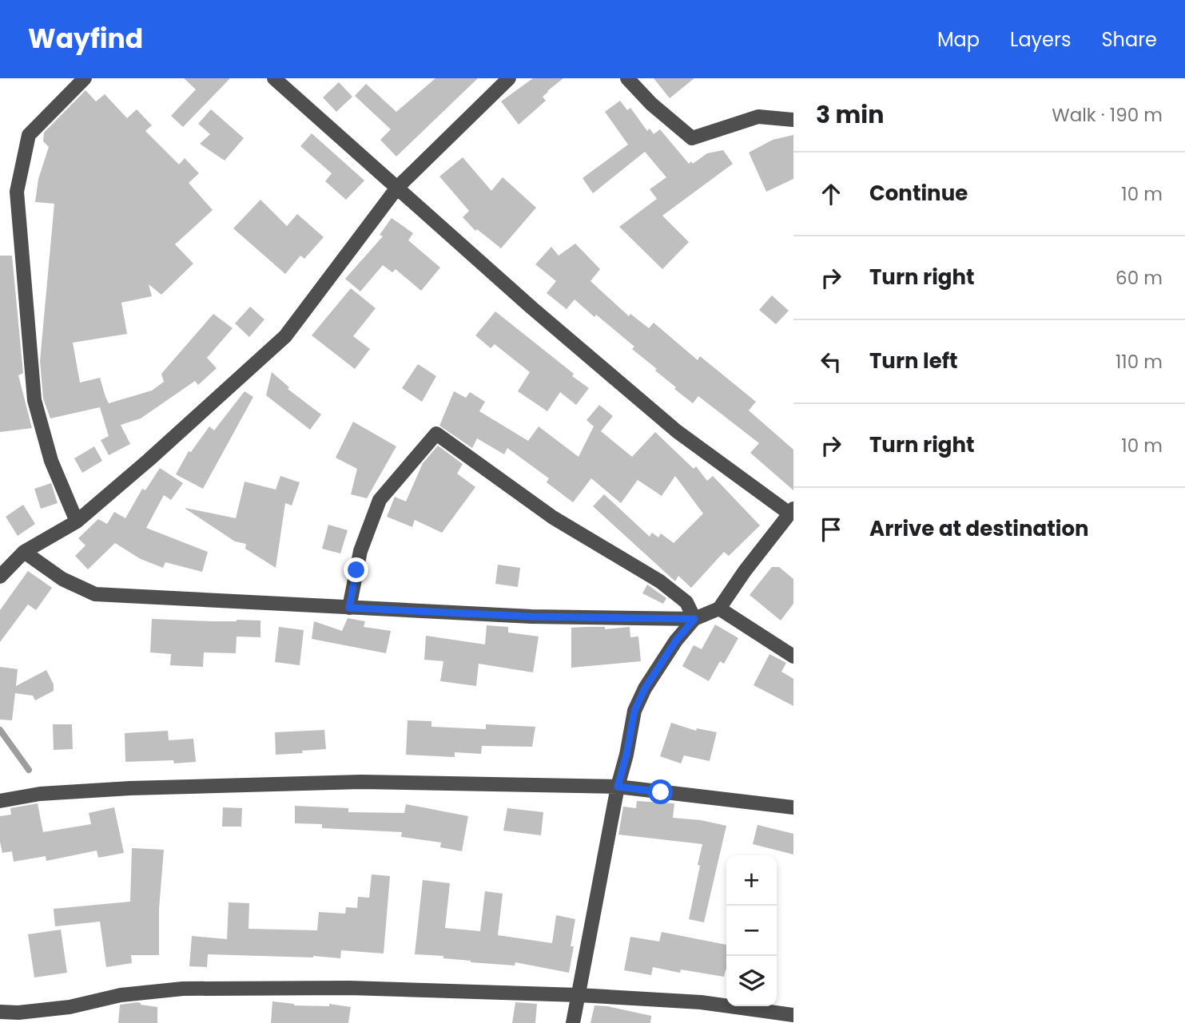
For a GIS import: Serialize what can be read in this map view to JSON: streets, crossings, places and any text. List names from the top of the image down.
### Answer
{
  "page": {
    "header": "Wayfind",
    "nav": ["Map", "Layers", "Share"],
    "heading": ["3 min", "Walk · 190 m"],
    "list": [
      ["Continue", "10 m"],
      ["Turn right", "60 m"],
      ["Turn left", "110 m"],
      ["Turn right", "10 m"],
      "Arrive at destination"
    ],
    "map_buttons": ["+", "−"]
  }
}
